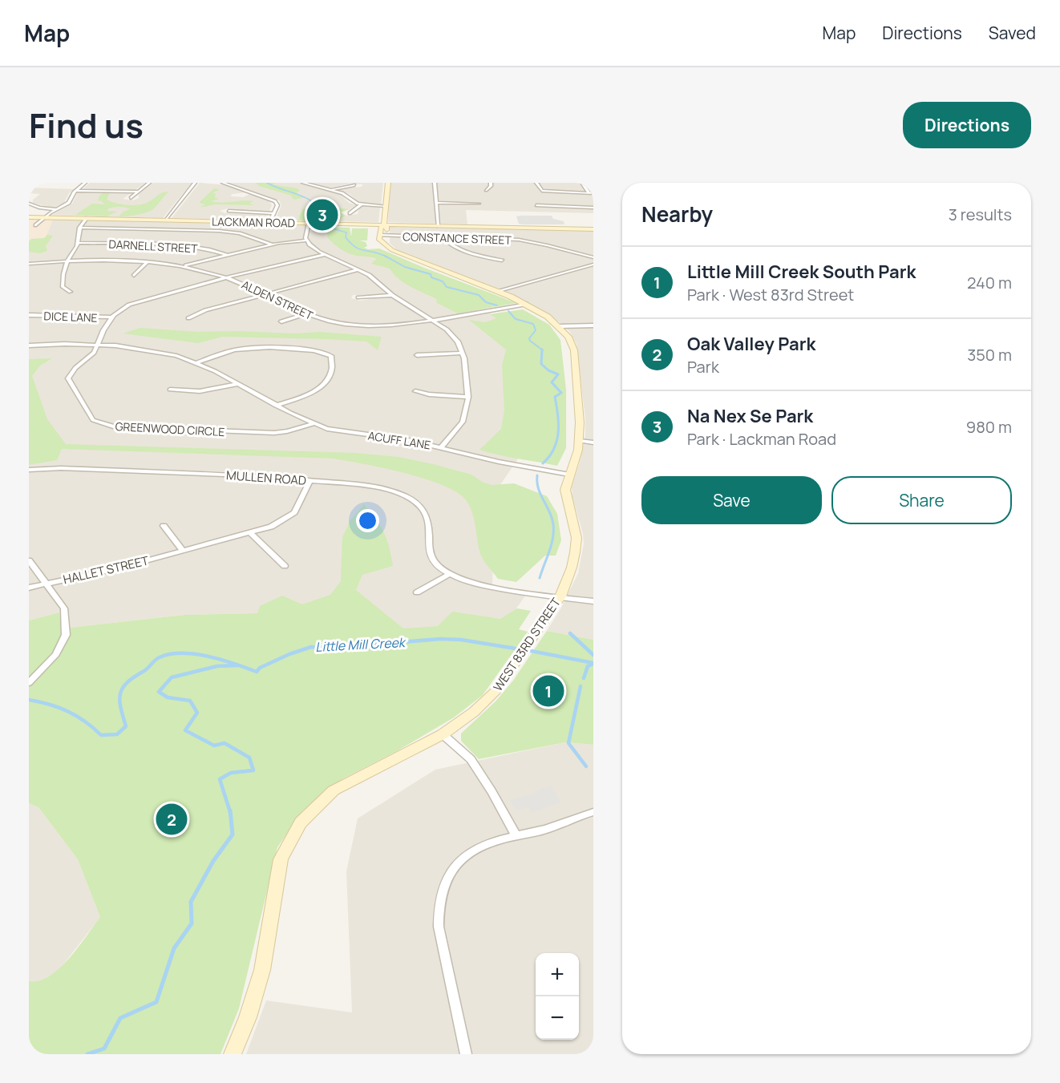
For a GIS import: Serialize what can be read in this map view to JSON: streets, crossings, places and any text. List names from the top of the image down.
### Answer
{
  "streets": {
    "street": [
      "LACKMAN ROAD",
      "CONSTANCE STREET",
      "DARNELL STREET",
      "ALDEN STREET",
      "DICE LANE",
      "GREENWOOD CIRCLE",
      "ACUFF LANE",
      "MULLEN ROAD",
      "HALLET STREET",
      "WEST 83RD STREET"
    ]
  },
  "crossings": [
    ["CONSTANCE STREET", "WEST 83RD STREET"],
    ["ALDEN STREET", "WEST 83RD STREET"],
    ["GREENWOOD CIRCLE", "ACUFF LANE"],
    ["ACUFF LANE", "WEST 83RD STREET"],
    ["MULLEN ROAD", "HALLET STREET"],
    ["MULLEN ROAD", "WEST 83RD STREET"]
  ],
  "water": ["Little Mill Creek"],
  "page": {
    "header": "Map",
    "nav": ["Map", "Directions", "Saved"],
    "title": "Find us",
    "buttons": [
      "Directions",
      ["Save", "Share"]
    ],
    "heading": ["Nearby", "3 results"],
    "pins": ["3", "1", "2"],
    "list": [
      {
        "mark": "1",
        "name": "Little Mill Creek South Park",
        "note": "Park · West 83rd Street",
        "value": "240 m"
      },
      {
        "mark": "2",
        "name": "Oak Valley Park",
        "note": "Park",
        "value": "350 m"
      },
      {
        "mark": "3",
        "name": "Na Nex Se Park",
        "note": "Park · Lackman Road",
        "value": "980 m"
      }
    ],
    "map_buttons": ["+", "−"]
  }
}
